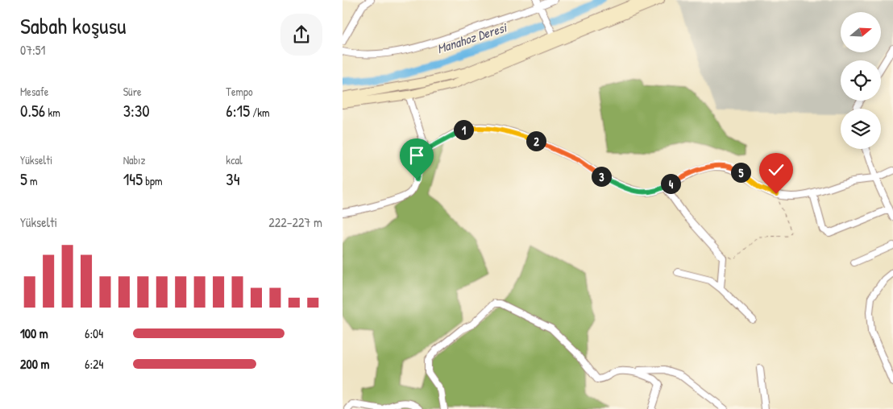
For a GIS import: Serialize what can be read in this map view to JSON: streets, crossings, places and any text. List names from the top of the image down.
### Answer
{
  "water": ["Manahoz Deresi"],
  "north": "right",
  "page": {
    "heading": ["Sabah koşusu", "07:51"],
    "stats": [
      ["Mesafe", "0.56 km"],
      ["Süre", "3:30"],
      ["Tempo", "6:15 /km"],
      ["Yükselti", "5 m"],
      ["Nabız", "145 bpm"],
      ["kcal", "34"]
    ],
    "pins": [
      "1",
      "2",
      "5",
      "3",
      "4"
    ],
    "chart": ["Yükselti", "222–227 m"],
    "list": [
      {
        "name": "100 m",
        "note": "6:04"
      },
      {
        "name": "200 m",
        "note": "6:24"
      }
    ]
  }
}
